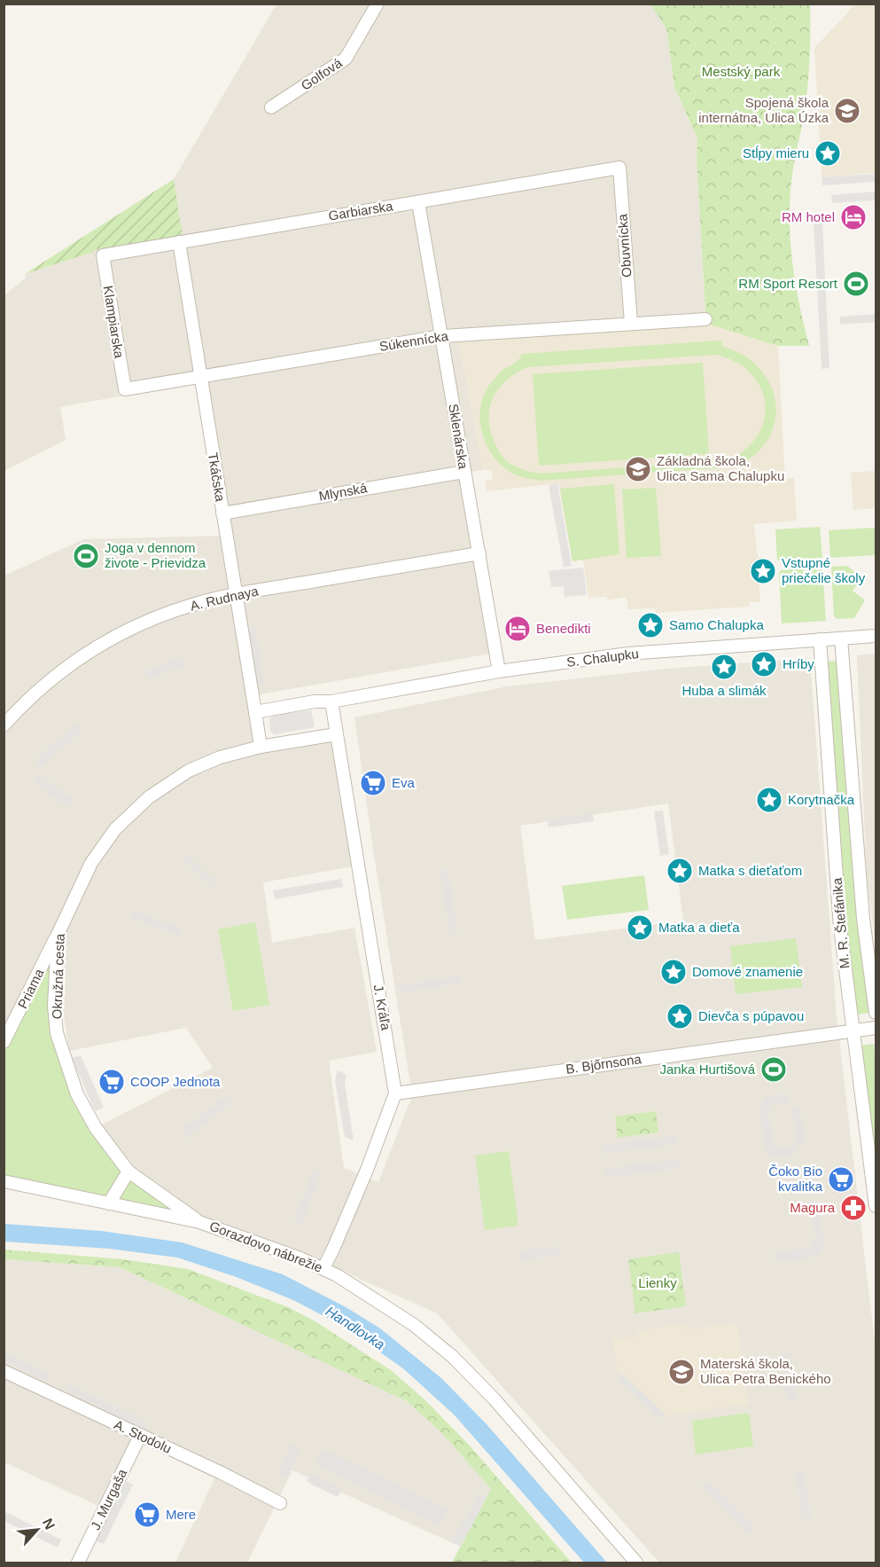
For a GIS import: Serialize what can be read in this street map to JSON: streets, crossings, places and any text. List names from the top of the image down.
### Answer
{
  "streets": {
    "street": [
      "Golfová",
      "Garbiarska",
      "Obuvnícka",
      "Klampiarska",
      "Súkennícka",
      "Sklenárska",
      "Tkáčska",
      "Mlynská",
      "A. Rudnaya",
      "S. Chalupku",
      "M. R. Štefánika",
      "Okružná cesta",
      "Priama",
      "J. Kráľa",
      "B. Bjőrnsona",
      "Gorazdovo nábrežie",
      "A. Stodolu",
      "J. Murgaša"
    ]
  },
  "crossings": [
    ["Garbiarska", "Obuvnícka"],
    ["Garbiarska", "Klampiarska"],
    ["Garbiarska", "Sklenárska"],
    ["Garbiarska", "Tkáčska"],
    ["Obuvnícka", "Súkennícka"],
    ["Klampiarska", "Súkennícka"],
    ["Súkennícka", "Sklenárska"],
    ["Súkennícka", "Tkáčska"],
    ["Sklenárska", "Mlynská"],
    ["Sklenárska", "A. Rudnaya"],
    ["Sklenárska", "S. Chalupku"],
    ["Tkáčska", "Mlynská"],
    ["Tkáčska", "A. Rudnaya"],
    ["Tkáčska", "S. Chalupku"],
    ["S. Chalupku", "M. R. Štefánika"],
    ["M. R. Štefánika", "B. Bjőrnsona"],
    ["Okružná cesta", "Priama"],
    ["Okružná cesta", "Gorazdovo nábrežie"],
    ["J. Kráľa", "B. Bjőrnsona"],
    ["J. Kráľa", "Gorazdovo nábrežie"],
    ["A. Stodolu", "J. Murgaša"]
  ],
  "water": ["Handlovka"],
  "parks": ["Mestský park", "Lienky"],
  "places": {
    "school or university": ["Spojená škola internátna, Ulica Úzka", "Základná škola, Ulica Sama Chalupku", "Materská škola, Ulica Petra Benického"],
    "place": [
      "Stĺpy mieru",
      "Vstupné priečelie školy",
      "Samo Chalupka",
      "Hríby",
      "Huba a slimák",
      "Korytnačka",
      "Matka s dieťaťom",
      "Matka a dieťa",
      "Domové znamenie",
      "Dievča s púpavou"
    ],
    "hotel": ["RM hotel", "Benedikti"],
    "sports": ["RM Sport Resort", "Joga v dennom živote - Prievidza", "Janka Hurtišová"],
    "supermarket": [
      "Eva",
      "COOP Jednota",
      "Čoko Bio kvalitka",
      "Mere"
    ],
    "pharmacy": ["Magura"]
  },
  "north": "top right"
}
